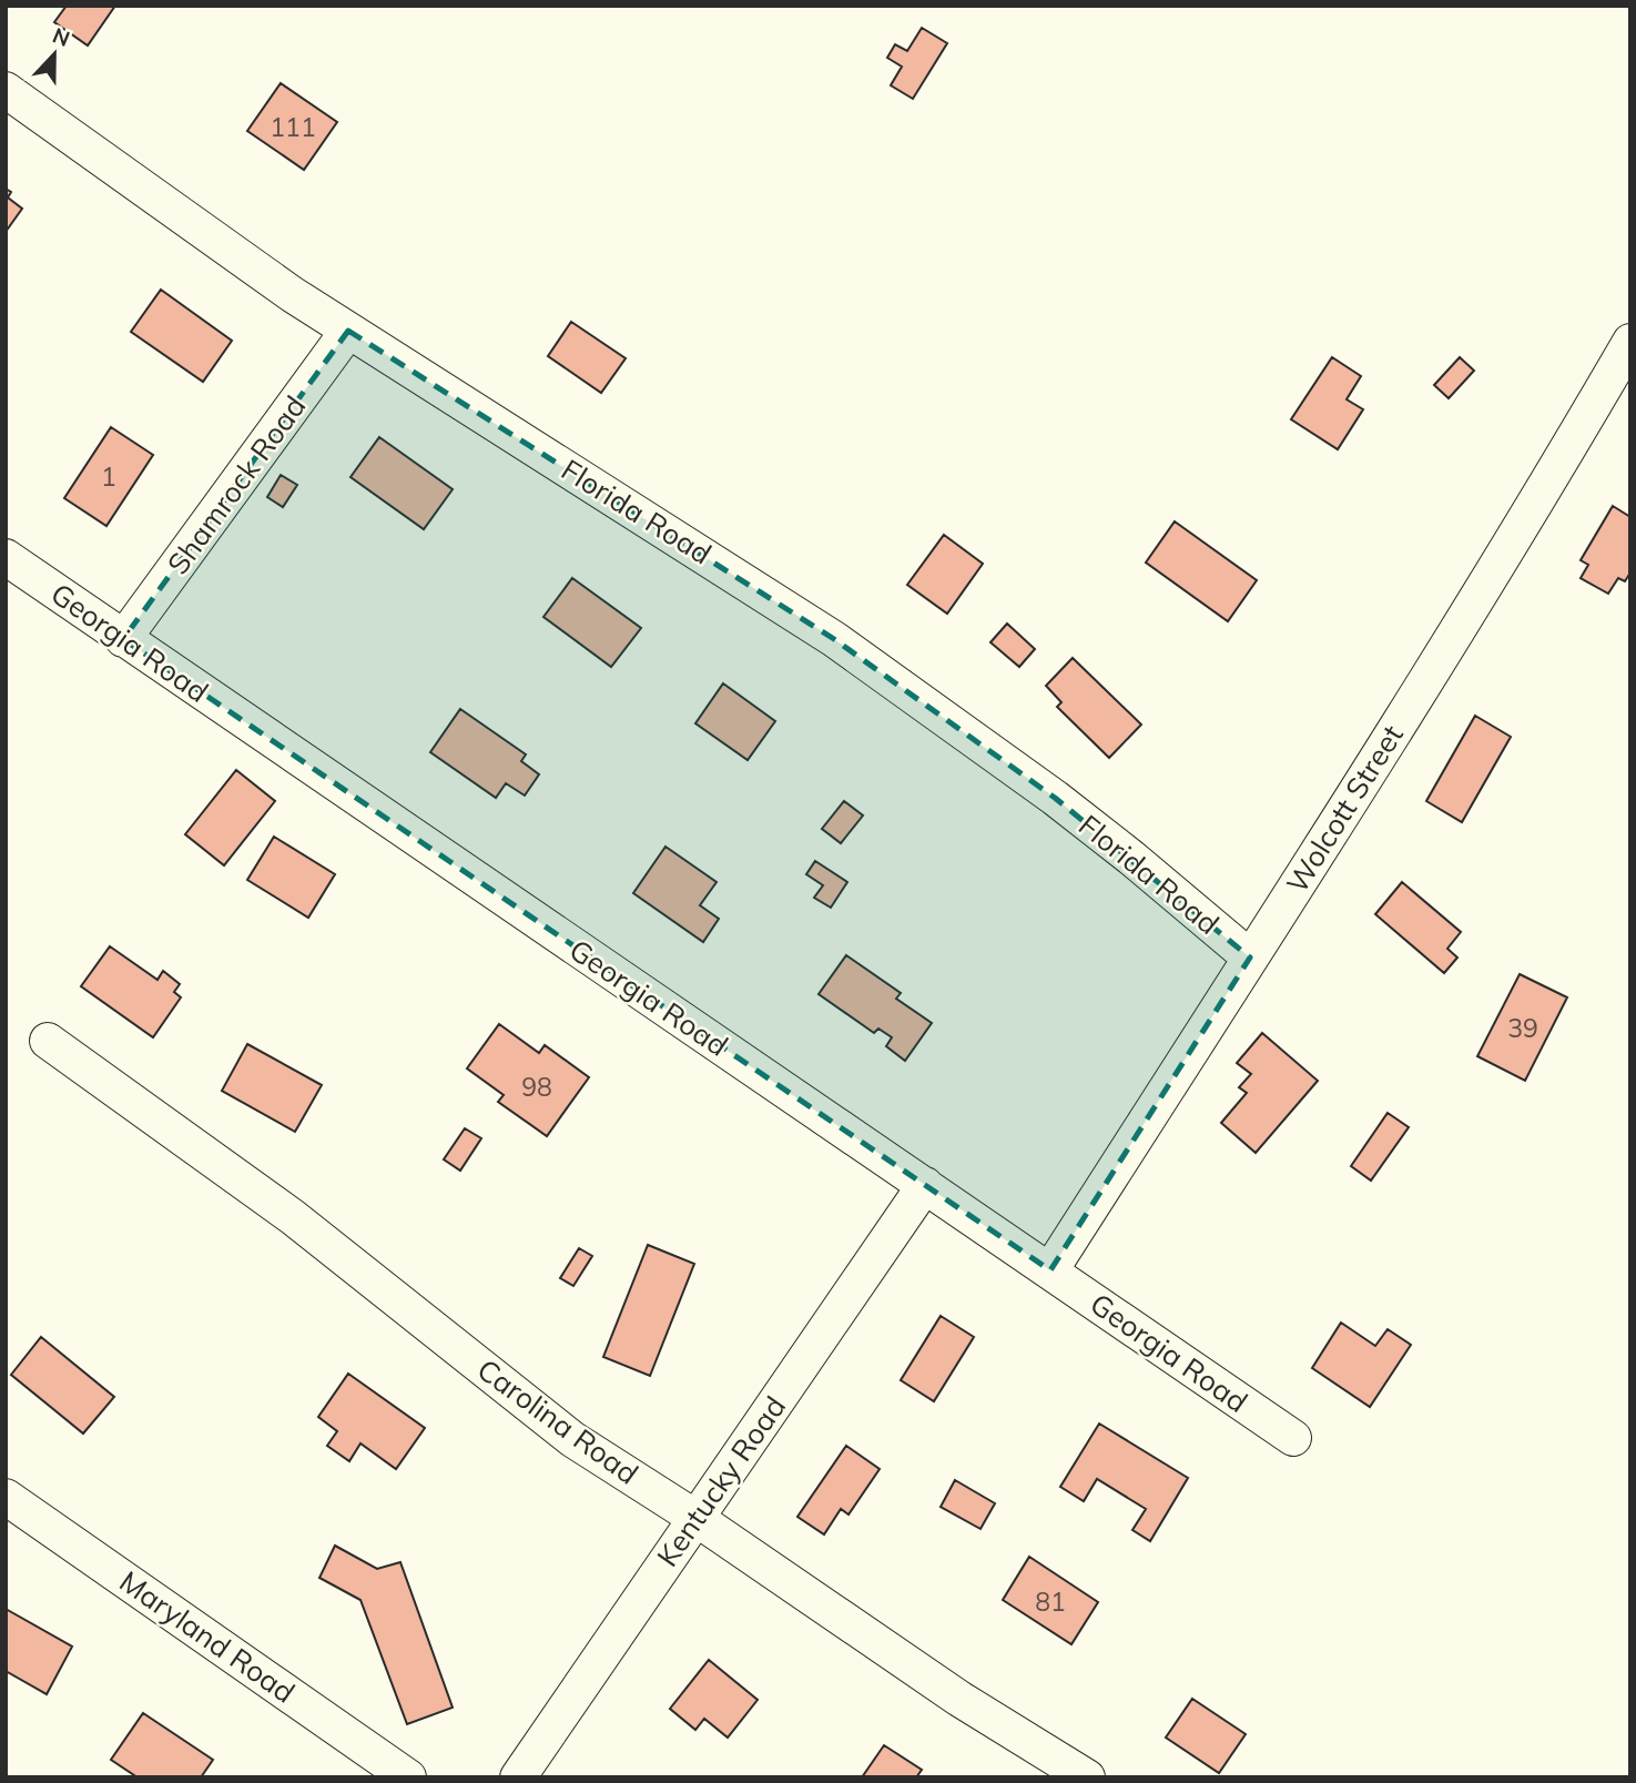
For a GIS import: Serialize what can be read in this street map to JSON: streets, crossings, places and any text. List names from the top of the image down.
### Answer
{
  "streets": {
    "street": [
      "Shamrock Road",
      "Florida Road",
      "Georgia Road",
      "Wolcott Street",
      "Carolina Road",
      "Kentucky Road",
      "Maryland Road"
    ]
  },
  "crossings": [
    ["Shamrock Road", "Florida Road"],
    ["Shamrock Road", "Georgia Road"],
    ["Florida Road", "Wolcott Street"],
    ["Georgia Road", "Wolcott Street"],
    ["Georgia Road", "Kentucky Road"],
    ["Carolina Road", "Kentucky Road"]
  ],
  "house_numbers": [
    "111",
    "1",
    "39",
    "98",
    "81"
  ],
  "north": "top"
}
